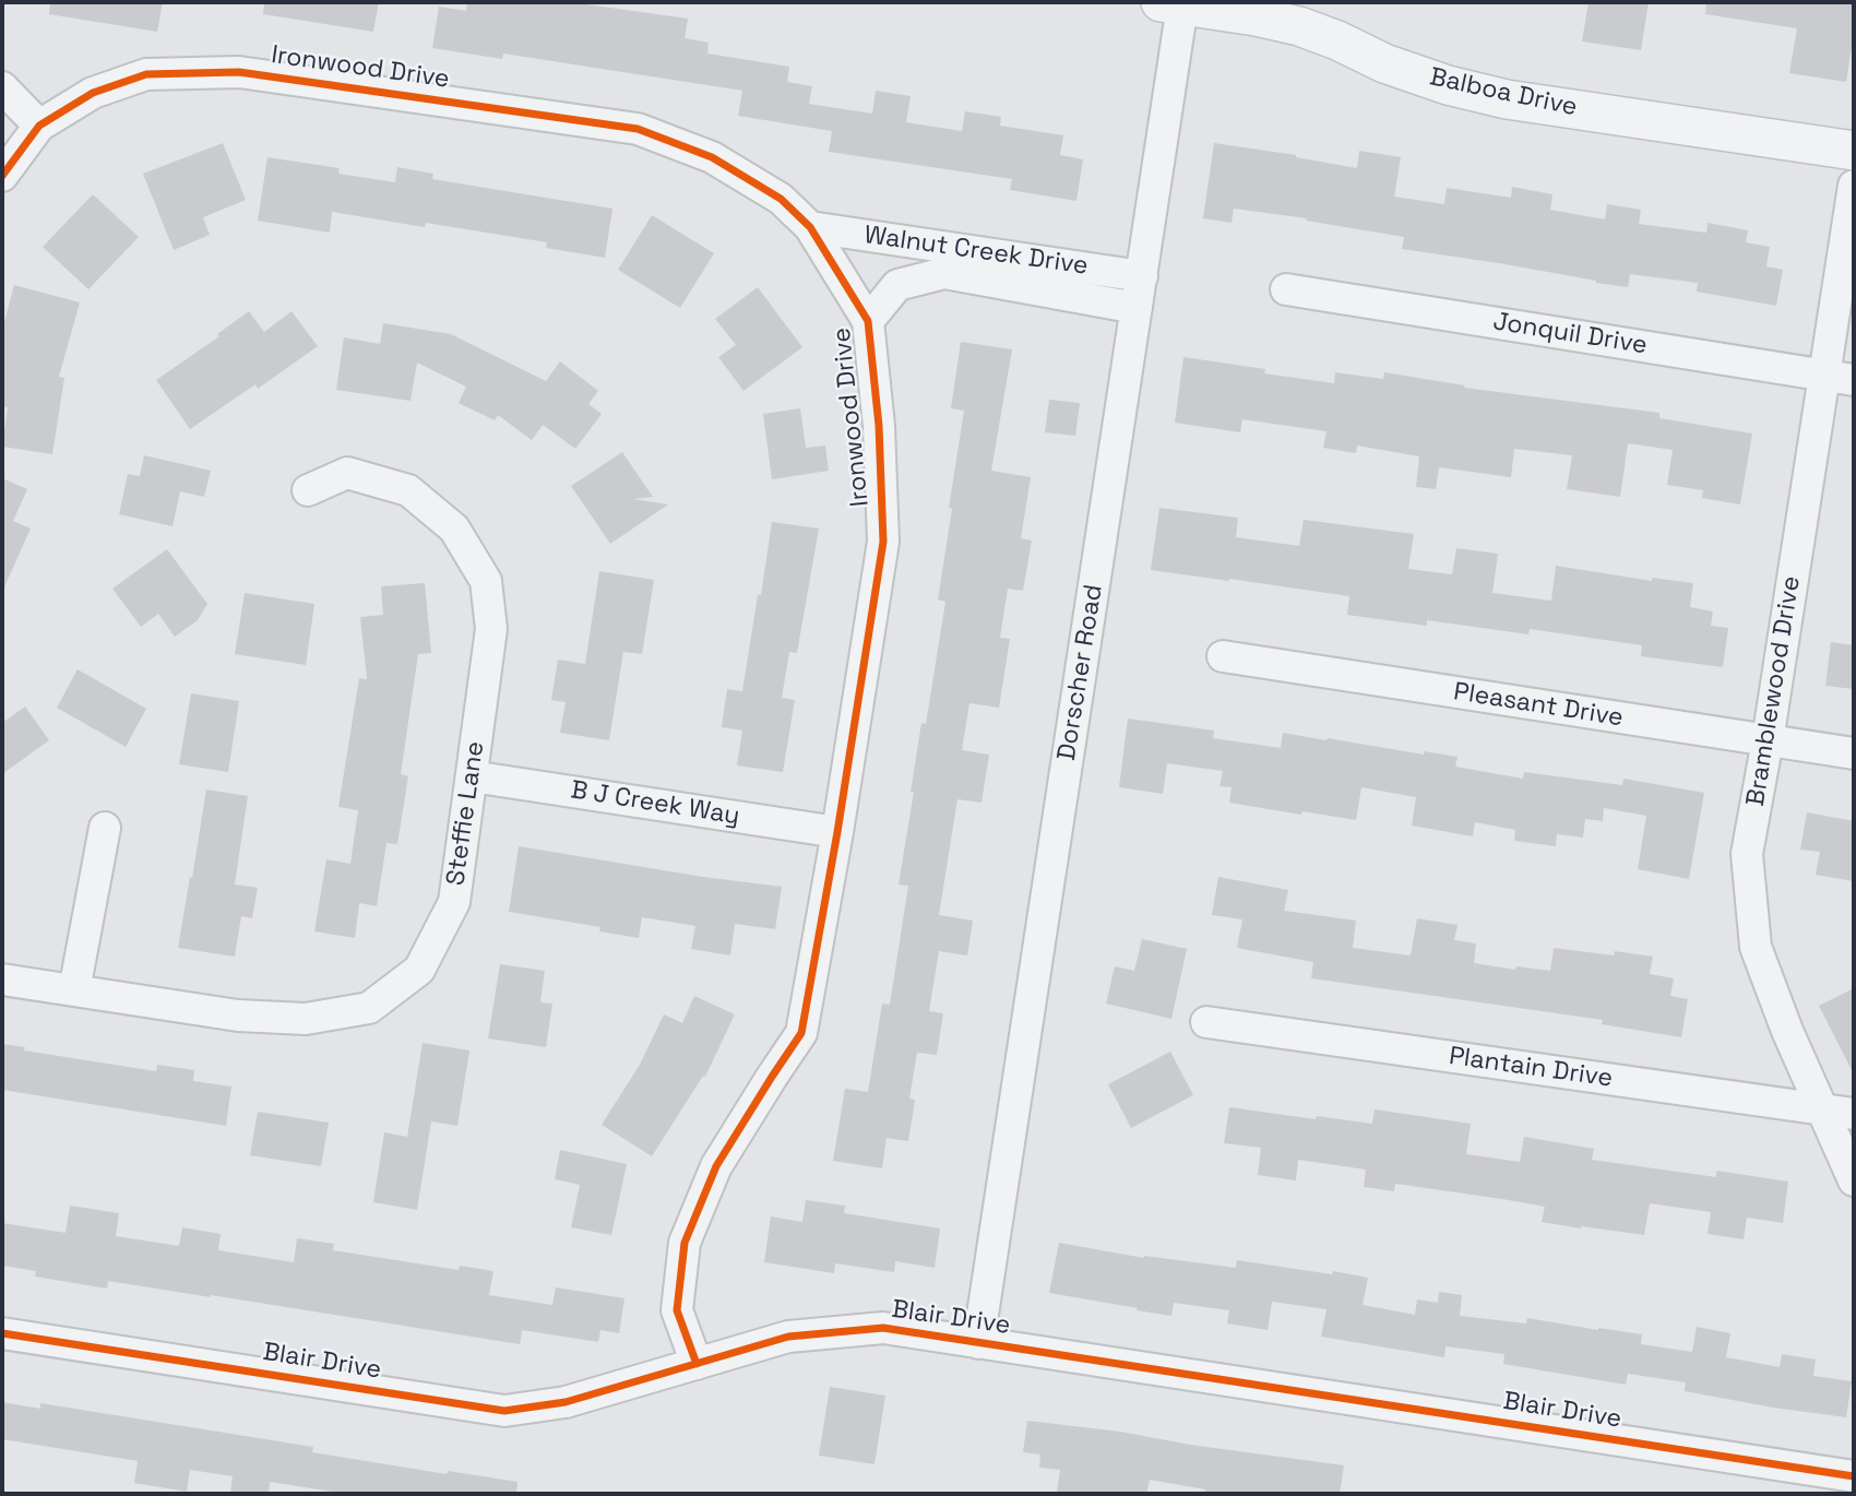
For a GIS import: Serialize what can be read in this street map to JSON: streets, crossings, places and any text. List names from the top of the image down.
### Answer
{
  "streets": {
    "street": [
      "Ironwood Drive",
      "Balboa Drive",
      "Walnut Creek Drive",
      "Jonquil Drive",
      "Dorscher Road",
      "Bramblewood Drive",
      "Pleasant Drive",
      "B J Creek Way",
      "Steffie Lane",
      "Plantain Drive",
      "Blair Drive"
    ]
  },
  "crossings": [
    ["Ironwood Drive", "Walnut Creek Drive"],
    ["Ironwood Drive", "B J Creek Way"],
    ["Ironwood Drive", "Blair Drive"],
    ["Balboa Drive", "Dorscher Road"],
    ["Walnut Creek Drive", "Dorscher Road"],
    ["Jonquil Drive", "Bramblewood Drive"],
    ["Dorscher Road", "Blair Drive"],
    ["Bramblewood Drive", "Pleasant Drive"],
    ["Bramblewood Drive", "Plantain Drive"],
    ["B J Creek Way", "Steffie Lane"]
  ]
}
